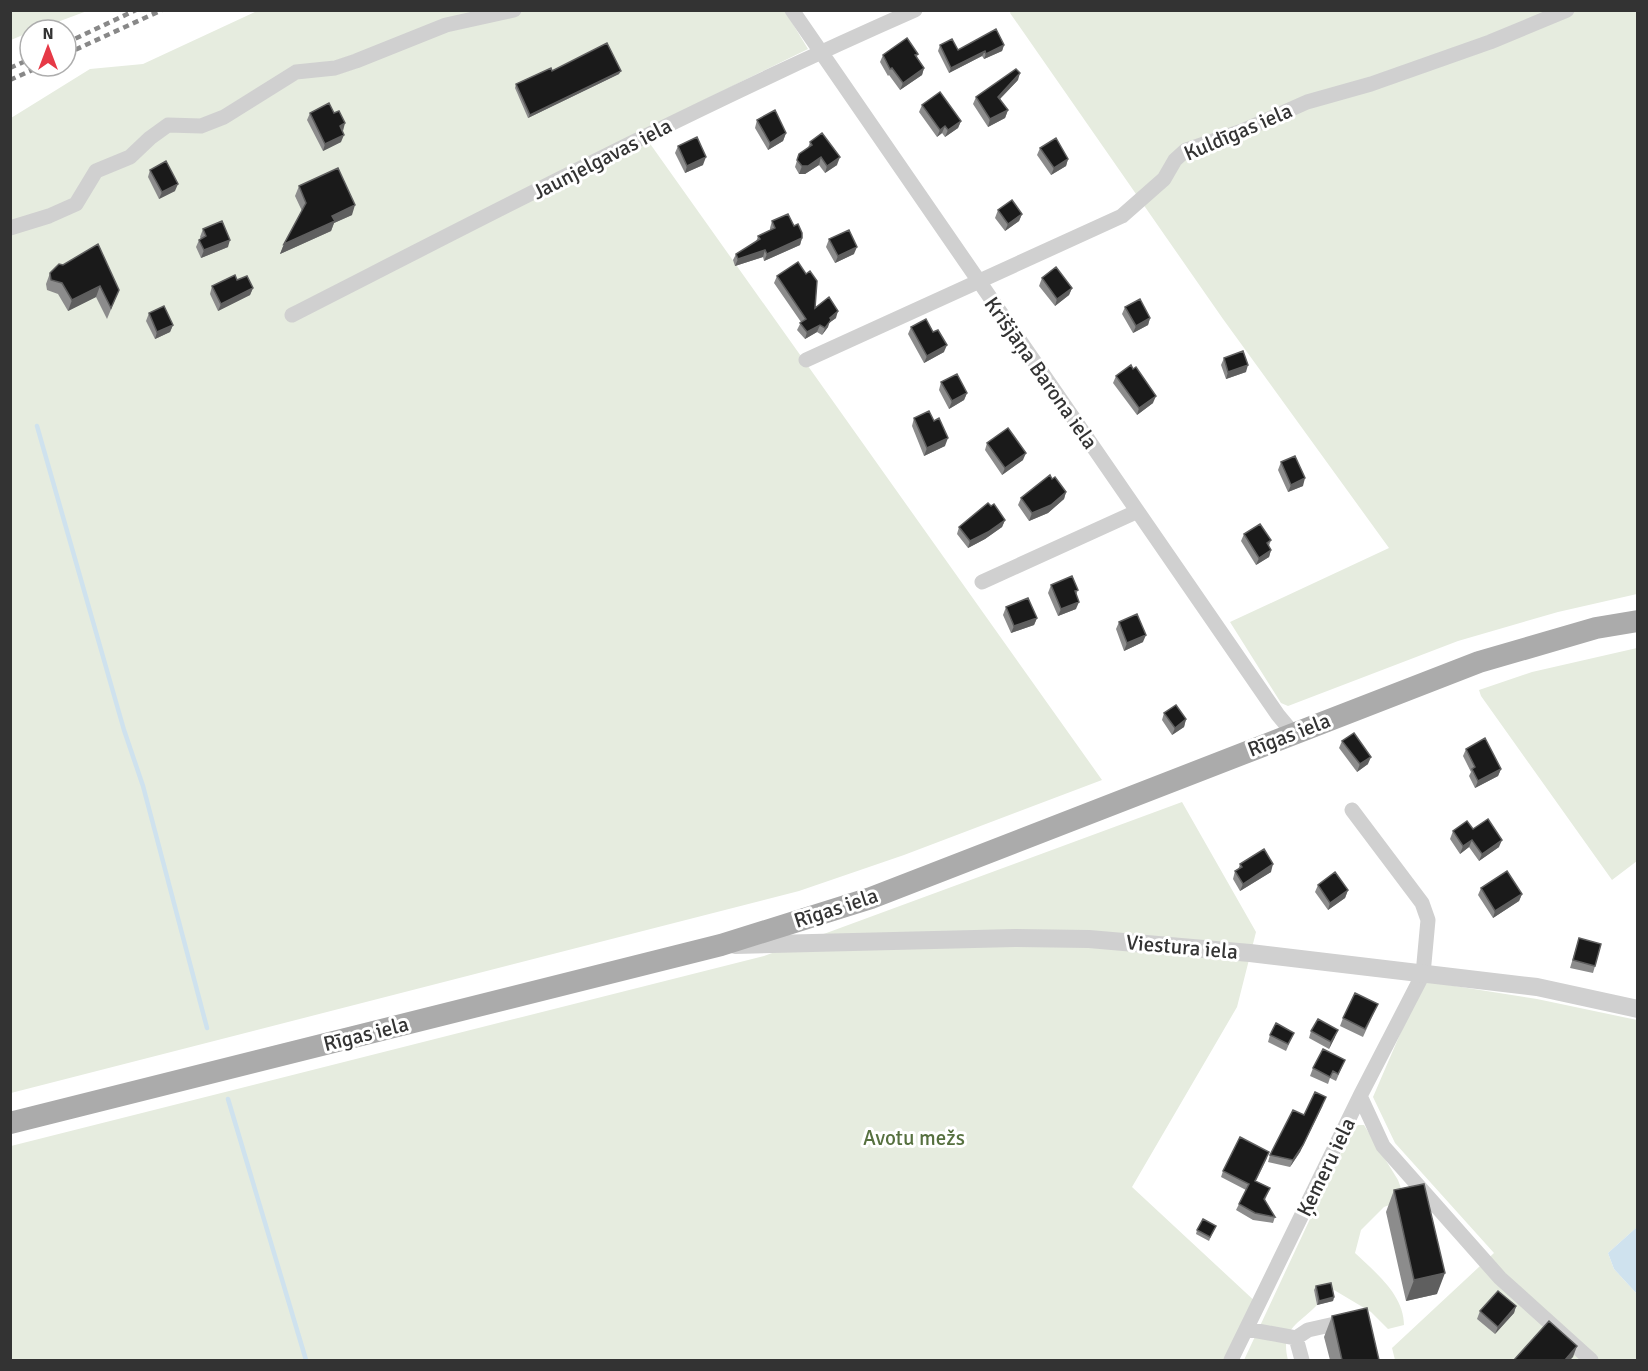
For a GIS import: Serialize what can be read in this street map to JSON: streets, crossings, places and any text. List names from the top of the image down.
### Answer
{
  "streets": {
    "main road": ["Rīgas iela"],
    "street": [
      "Kuldīgas iela",
      "Jaunjelgavas iela",
      "Krišjāņa Barona iela",
      "Viestura iela",
      "Ķemeru iela"
    ]
  },
  "crossings": [
    ["Kuldīgas iela", "Krišjāņa Barona iela"],
    ["Jaunjelgavas iela", "Krišjāņa Barona iela"],
    ["Krišjāņa Barona iela", "Rīgas iela"],
    ["Rīgas iela", "Viestura iela"],
    ["Viestura iela", "Ķemeru iela"]
  ],
  "parks": ["Avotu mežs"],
  "north": "top"
}
